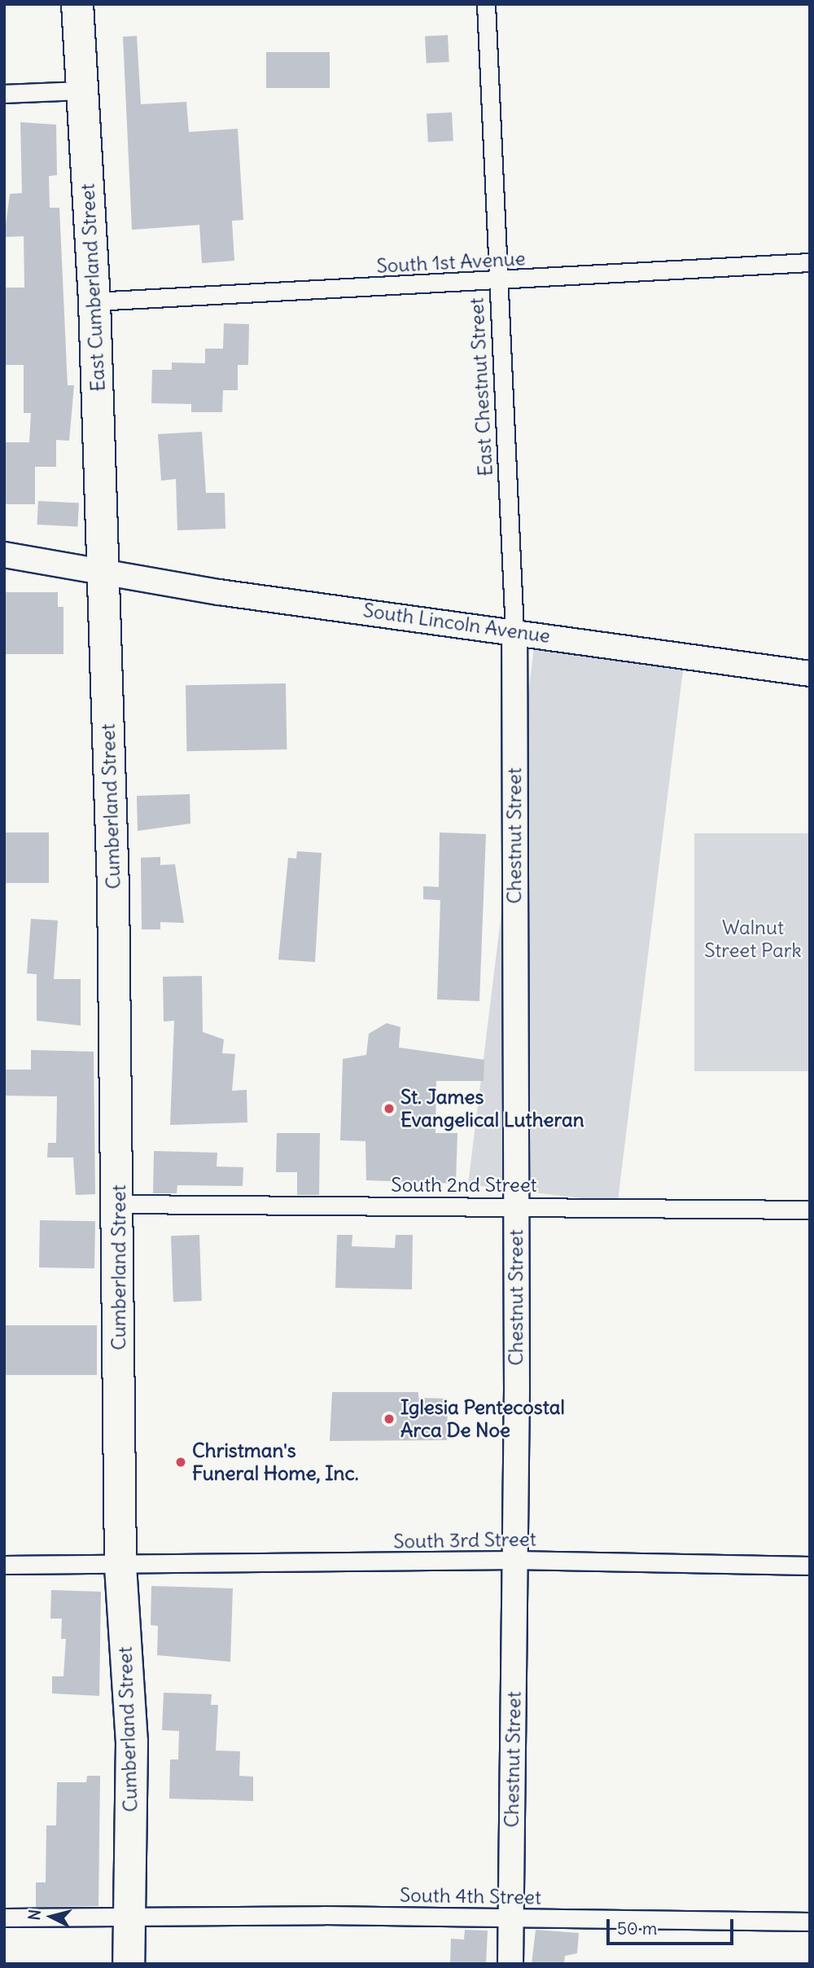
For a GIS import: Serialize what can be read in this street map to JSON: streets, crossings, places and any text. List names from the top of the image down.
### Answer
{
  "streets": {
    "highway": ["East Cumberland Street", "Cumberland Street"],
    "street": [
      "South 1st Avenue",
      "East Chestnut Street",
      "South Lincoln Avenue",
      "Chestnut Street",
      "South 2nd Street",
      "South 3rd Street",
      "South 4th Street"
    ]
  },
  "crossings": [
    ["South 1st Avenue", "East Cumberland Street"],
    ["South 1st Avenue", "East Chestnut Street"],
    ["East Cumberland Street", "South Lincoln Avenue"],
    ["East Cumberland Street", "Cumberland Street"],
    ["East Chestnut Street", "South Lincoln Avenue"],
    ["East Chestnut Street", "Chestnut Street"],
    ["South Lincoln Avenue", "Cumberland Street"],
    ["South Lincoln Avenue", "Chestnut Street"],
    ["Cumberland Street", "South 2nd Street"],
    ["Cumberland Street", "South 3rd Street"],
    ["Cumberland Street", "South 4th Street"],
    ["Chestnut Street", "South 2nd Street"],
    ["Chestnut Street", "South 3rd Street"],
    ["Chestnut Street", "South 4th Street"]
  ],
  "parks": ["Walnut Street Park"],
  "places": ["St. James Evangelical Lutheran", "Iglesia Pentecostal Arca De Noe", "Christman's Funeral Home, Inc."],
  "scale_bar": "50 m",
  "north": "left"
}
